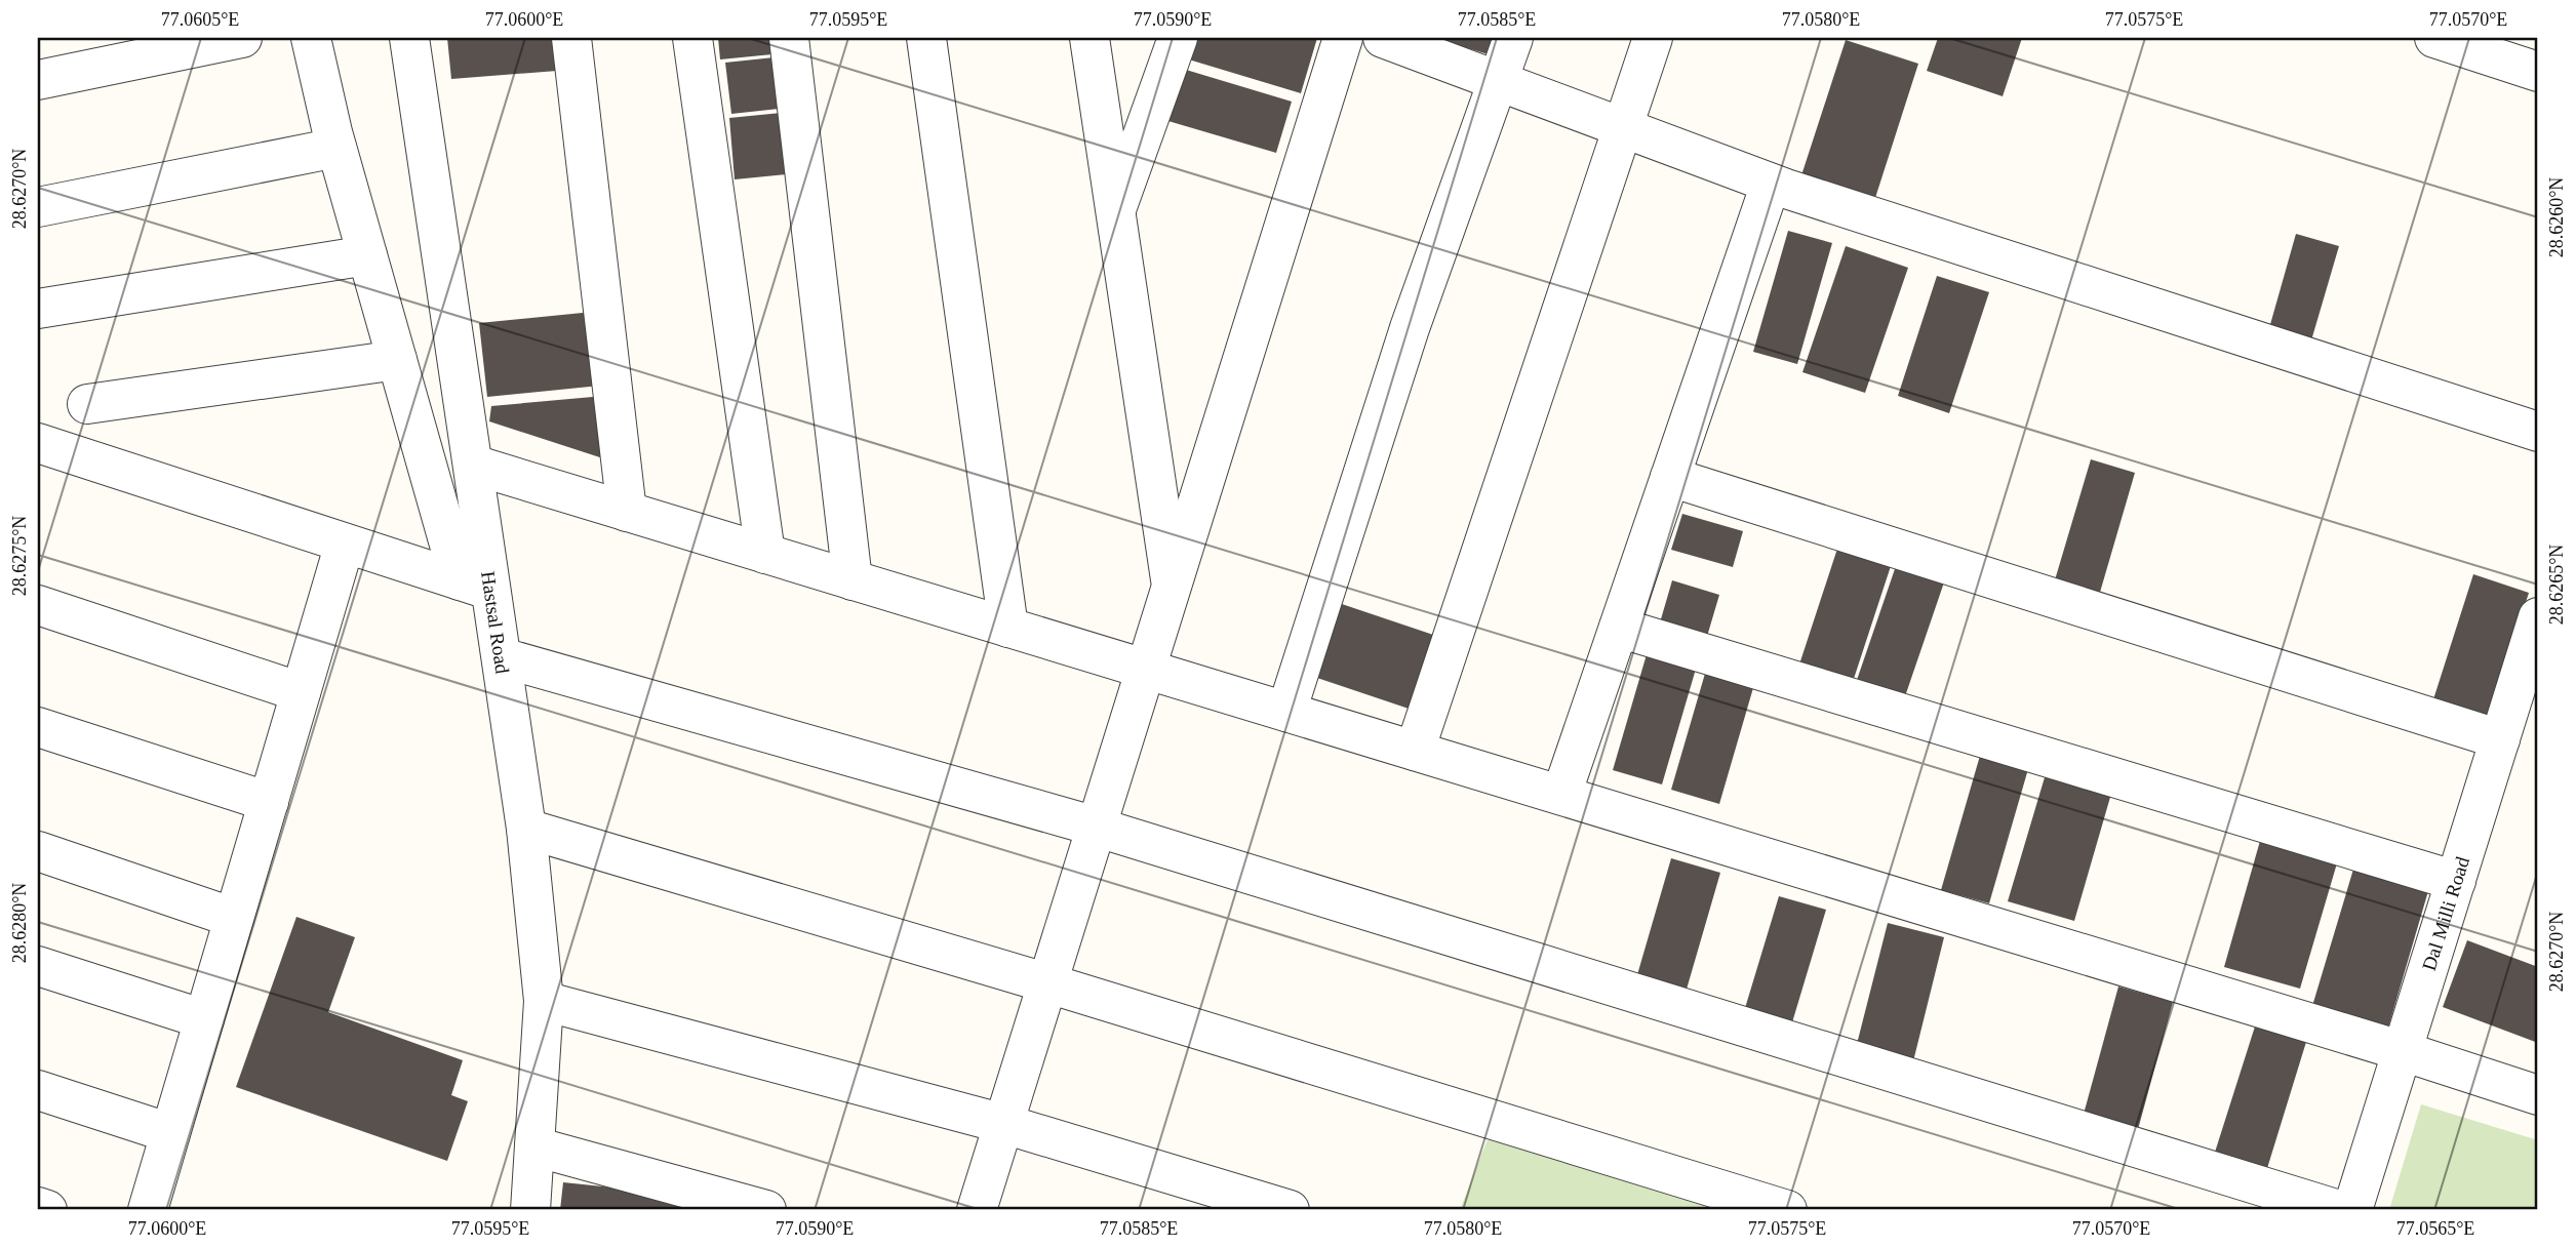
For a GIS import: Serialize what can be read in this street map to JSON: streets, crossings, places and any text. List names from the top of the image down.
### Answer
{
  "streets": {
    "street": ["Hastsal Road", "Dal Milli Road"]
  },
  "coordinates": [
    "77.0605°E",
    "77.0600°E",
    "77.0595°E",
    "77.0590°E",
    "77.0585°E",
    "77.0580°E",
    "77.0575°E",
    "77.0570°E",
    "28.6270°N",
    "28.6260°N",
    "28.6275°N",
    "28.6265°N",
    "28.6280°N",
    "77.0565°E"
  ]
}
